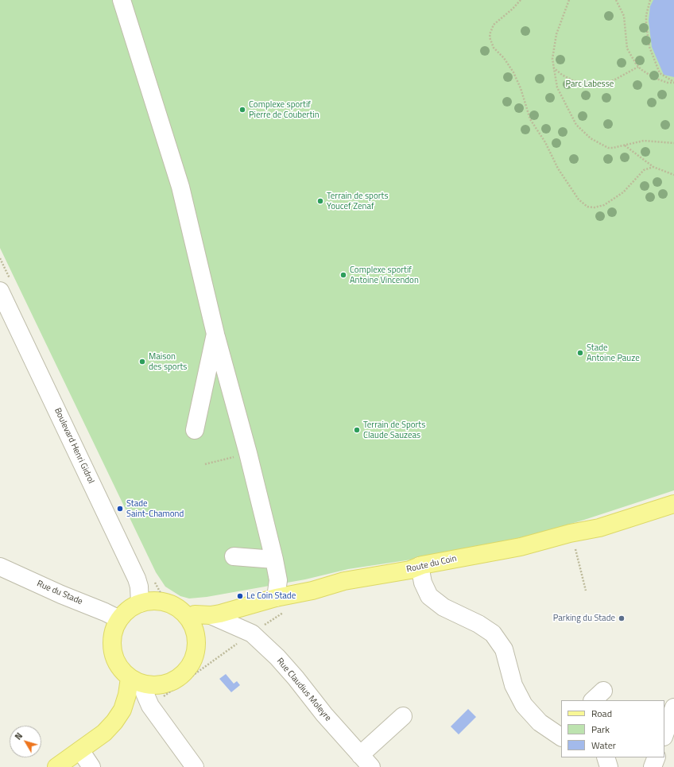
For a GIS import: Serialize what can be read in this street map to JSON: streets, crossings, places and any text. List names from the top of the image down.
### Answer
{
  "streets": {
    "main road": ["Route du Coin"],
    "street": ["Boulevard Henri Gidrol", "Rue du Stade", "Rue Claudius Moleyre"]
  },
  "crossings": [
    ["Boulevard Henri Gidrol", "Route du Coin"],
    ["Boulevard Henri Gidrol", "Rue du Stade"],
    ["Route du Coin", "Rue du Stade"],
    ["Route du Coin", "Rue Claudius Moleyre"]
  ],
  "parks": ["Parc Labesse"],
  "places": [
    "Complexe sportif Pierre de Coubertin",
    "Terrain de sports Youcef Zenaf",
    "Complexe sportif Antoine Vincendon",
    "Stade Antoine Pauze",
    "Maison des sports",
    "Terrain de Sports Claude Sauzeas",
    "Stade Saint-Chamond",
    "Le Coin Stade",
    "Parking du Stade"
  ],
  "legend": ["Road", "Park", "Water"],
  "north": "top left"
}
